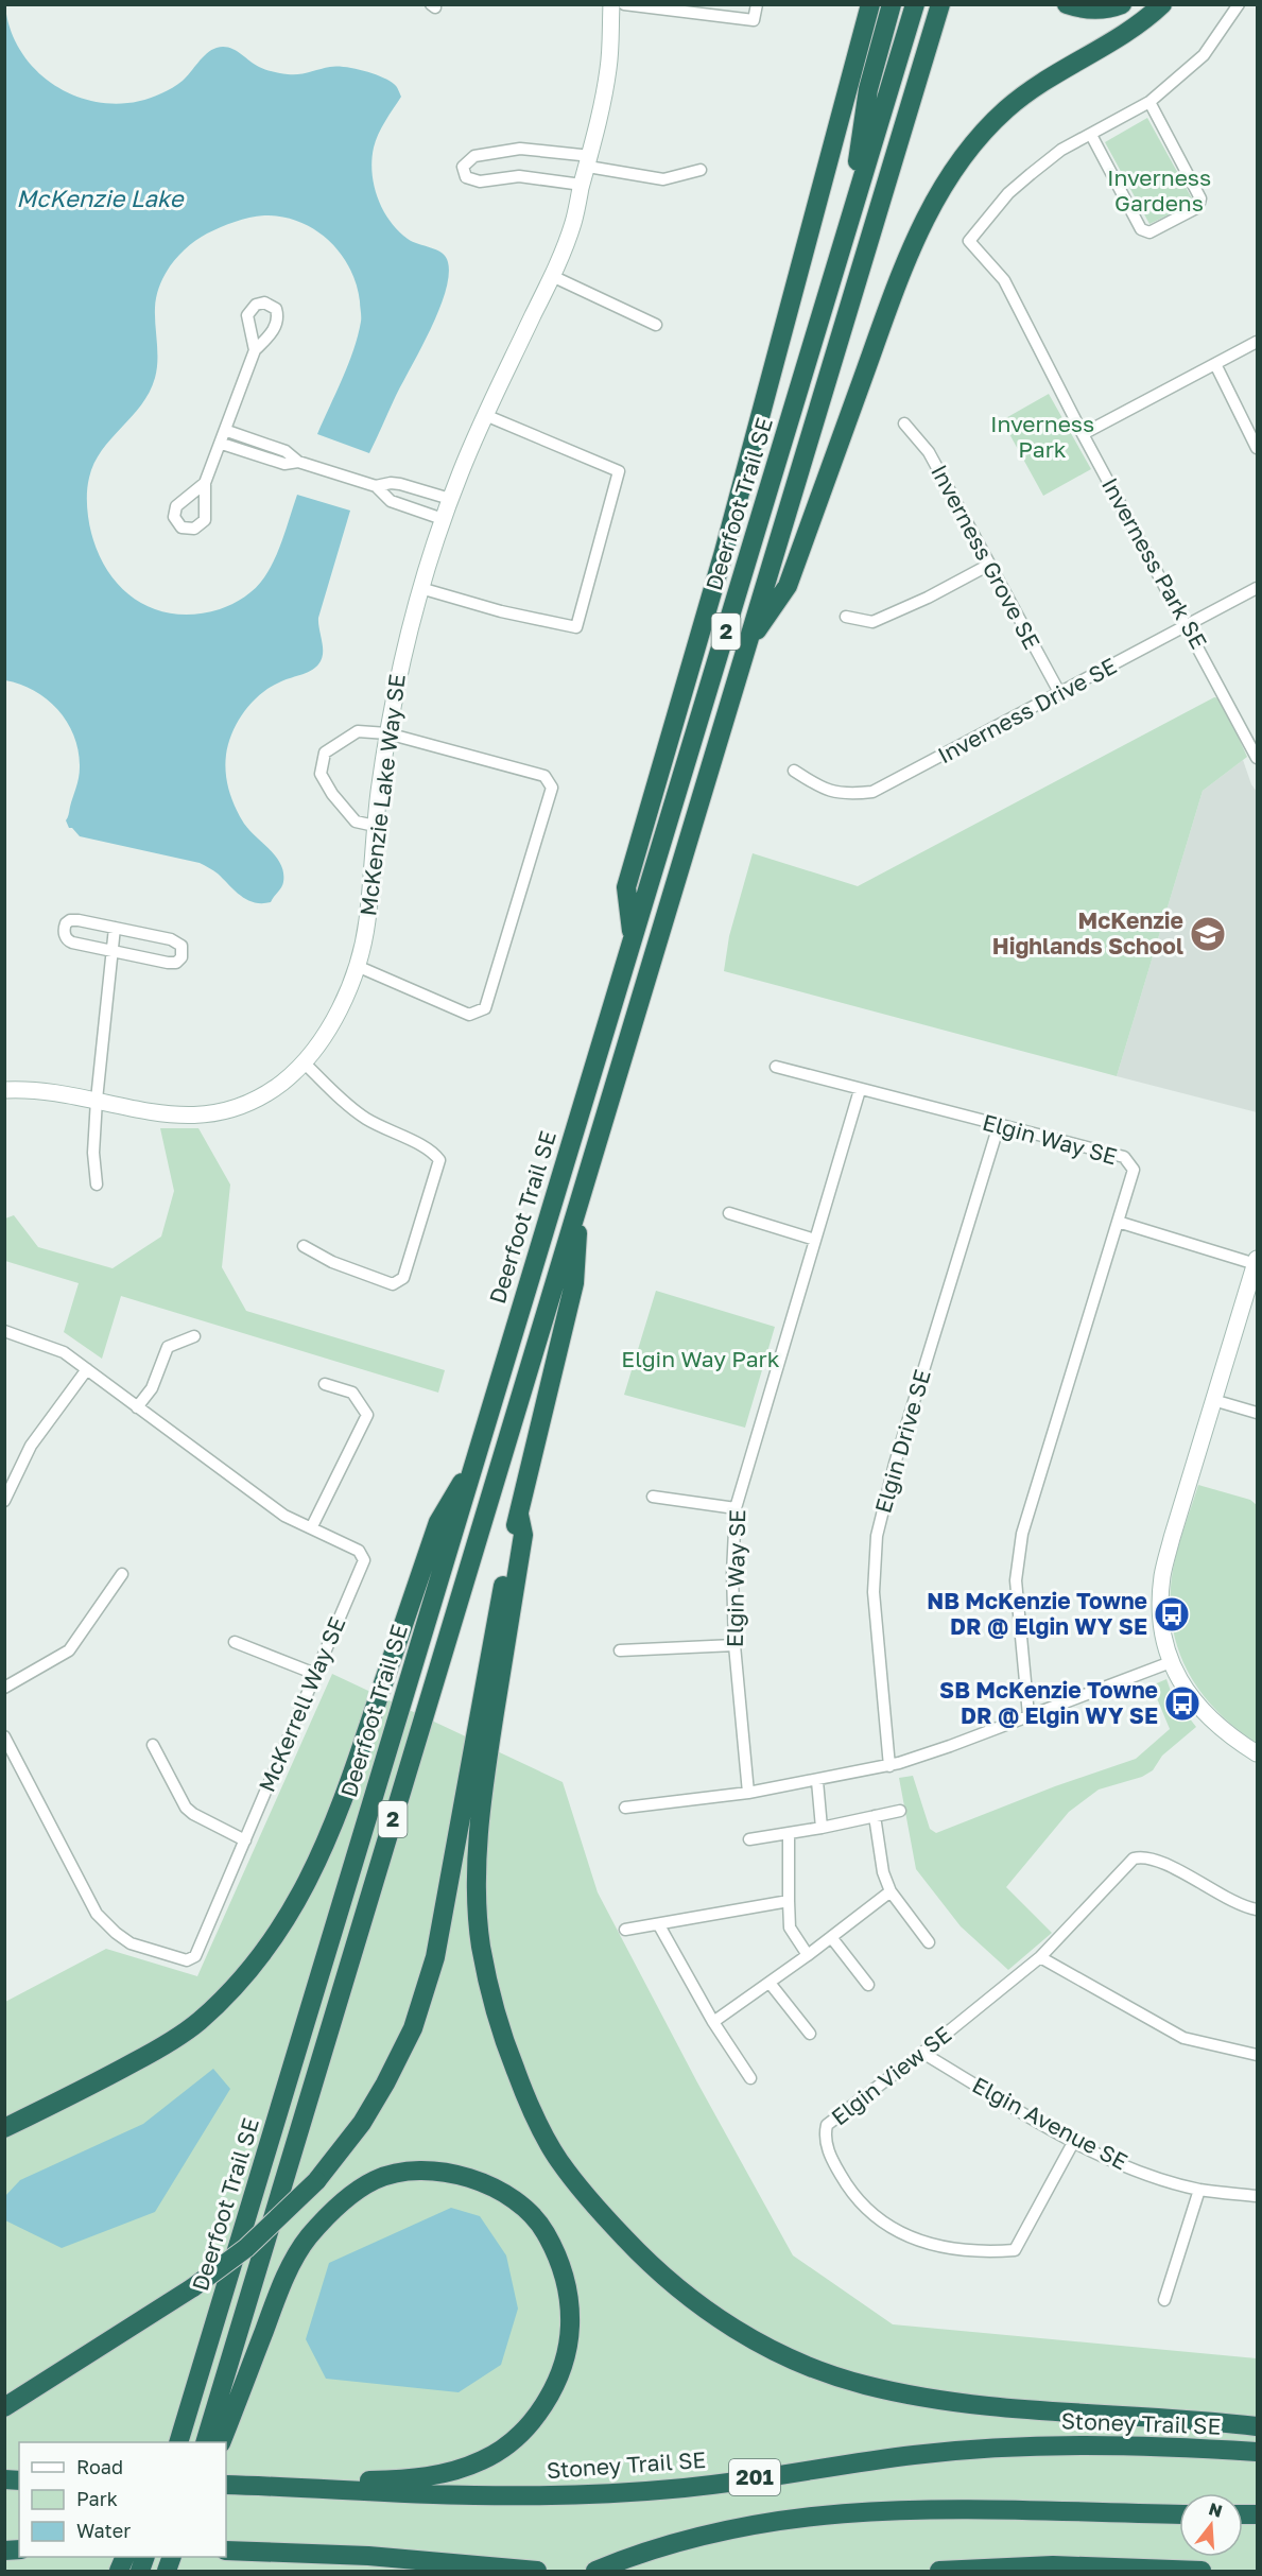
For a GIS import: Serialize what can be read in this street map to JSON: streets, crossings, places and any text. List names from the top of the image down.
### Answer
{
  "streets": {
    "highway": [
      "Deerfoot Trail SE",
      "2",
      "Stoney Trail SE",
      "201"
    ],
    "street": [
      "Inverness Grove SE",
      "Inverness Park SE",
      "Inverness Drive SE",
      "McKenzie Lake Way SE",
      "Elgin Way SE",
      "Elgin Drive SE",
      "McKerrell Way SE",
      "Elgin View SE",
      "Elgin Avenue SE"
    ]
  },
  "crossings": [
    ["Inverness Grove SE", "Inverness Drive SE"],
    ["Inverness Park SE", "Inverness Drive SE"],
    ["Elgin Way SE", "Elgin Drive SE"],
    ["Elgin View SE", "Elgin Avenue SE"]
  ],
  "water": ["McKenzie Lake"],
  "parks": ["Inverness Gardens", "Inverness Park", "Elgin Way Park"],
  "places": {
    "school or university": ["McKenzie Highlands School"],
    "bus stop": ["NB McKenzie Towne DR @ Elgin WY SE", "SB McKenzie Towne DR @ Elgin WY SE"]
  },
  "legend": ["Road", "Park", "Water"],
  "north": "top"
}
